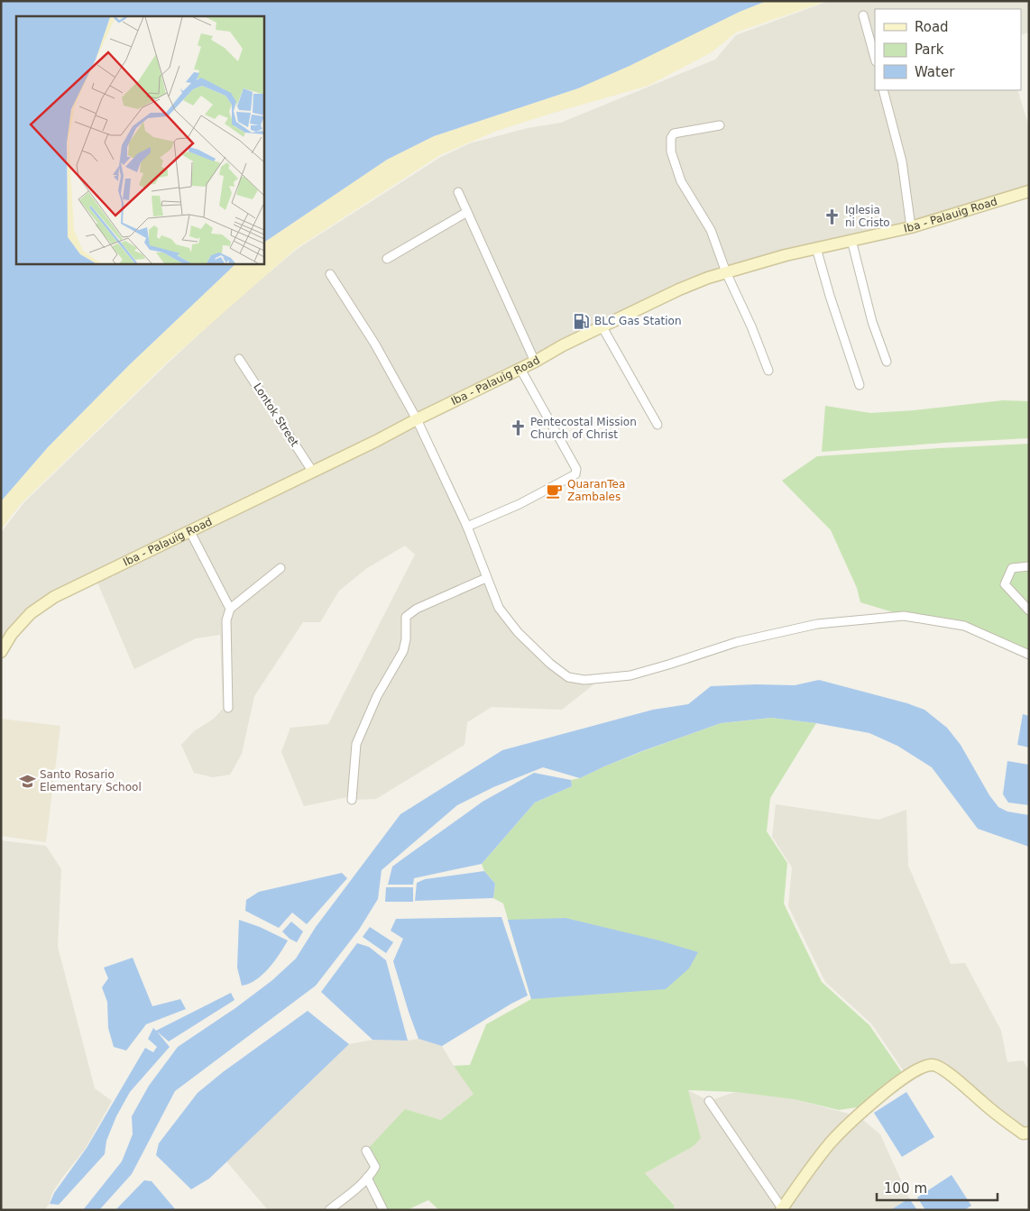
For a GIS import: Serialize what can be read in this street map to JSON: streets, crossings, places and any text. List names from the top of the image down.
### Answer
{
  "streets": {
    "main road": ["Iba - Palauig Road"],
    "street": ["Lontok Street"]
  },
  "crossings": [
    ["Iba - Palauig Road", "Lontok Street"]
  ],
  "places": {
    "church": ["Iglesia ni Cristo", "Pentecostal Mission Church of Christ"],
    "fuel station": ["BLC Gas Station"],
    "cafe": ["QuaranTea Zambales"],
    "school or university": ["Santo Rosario Elementary School"]
  },
  "legend": ["Road", "Park", "Water"],
  "scale_bar": "100 m"
}
